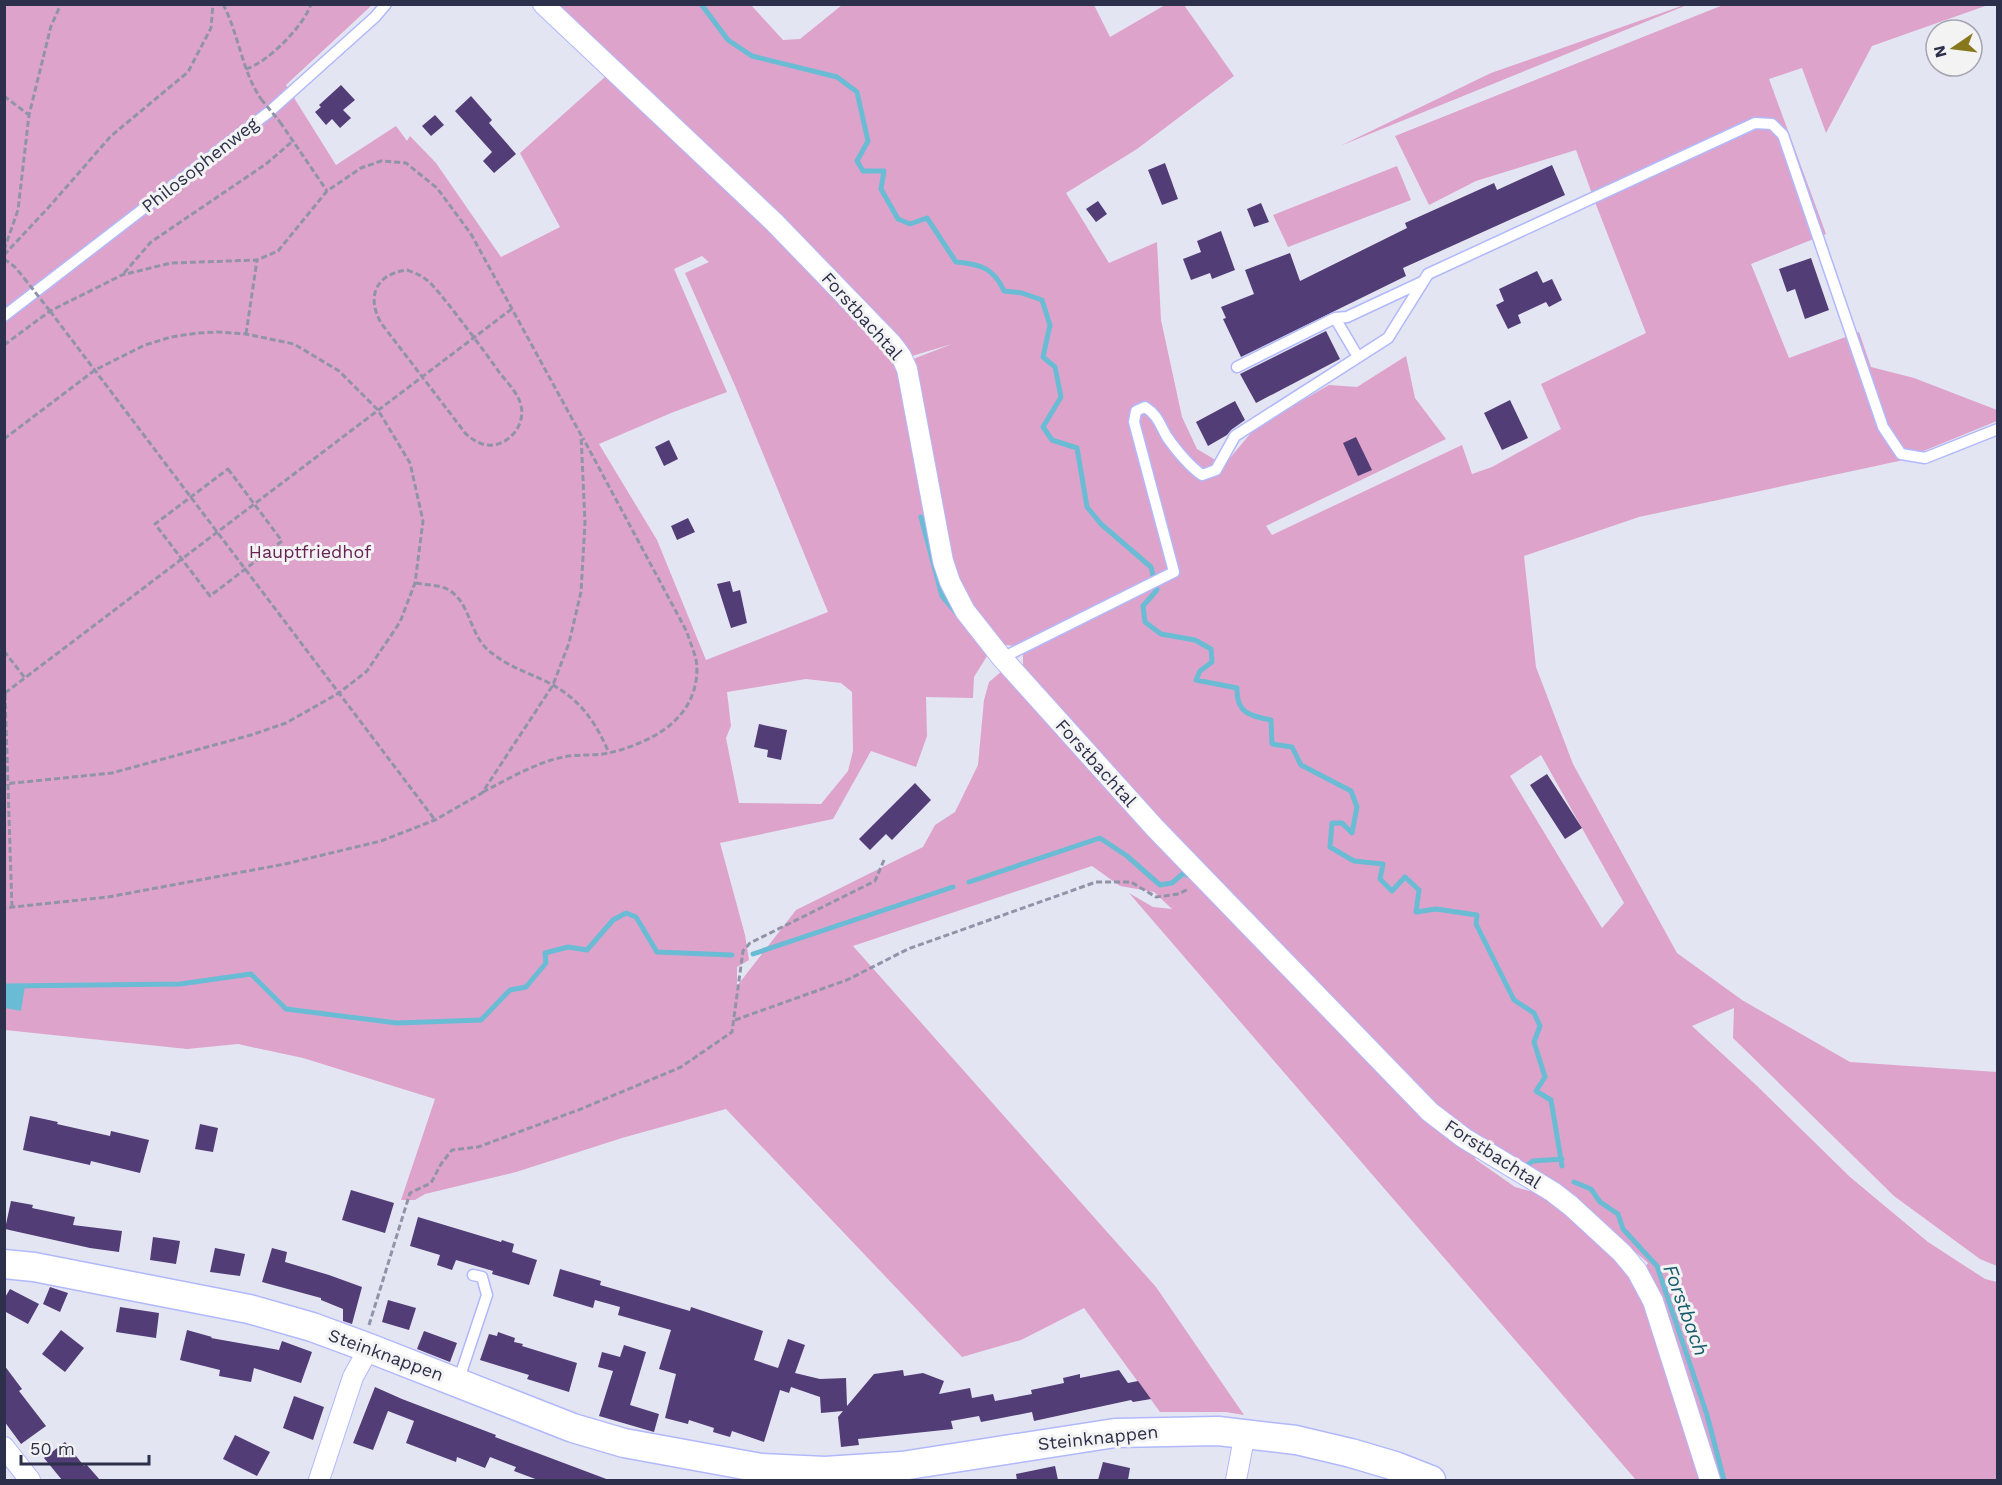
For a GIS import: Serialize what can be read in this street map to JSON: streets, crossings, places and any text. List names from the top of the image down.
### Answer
{
  "streets": {
    "street": ["Forstbachtal", "Steinknappen"],
    "lane": ["Philosophenweg"]
  },
  "water": ["Forstbach"],
  "parks": ["Hauptfriedhof"],
  "scale_bar": "50 m",
  "north": "left"
}
